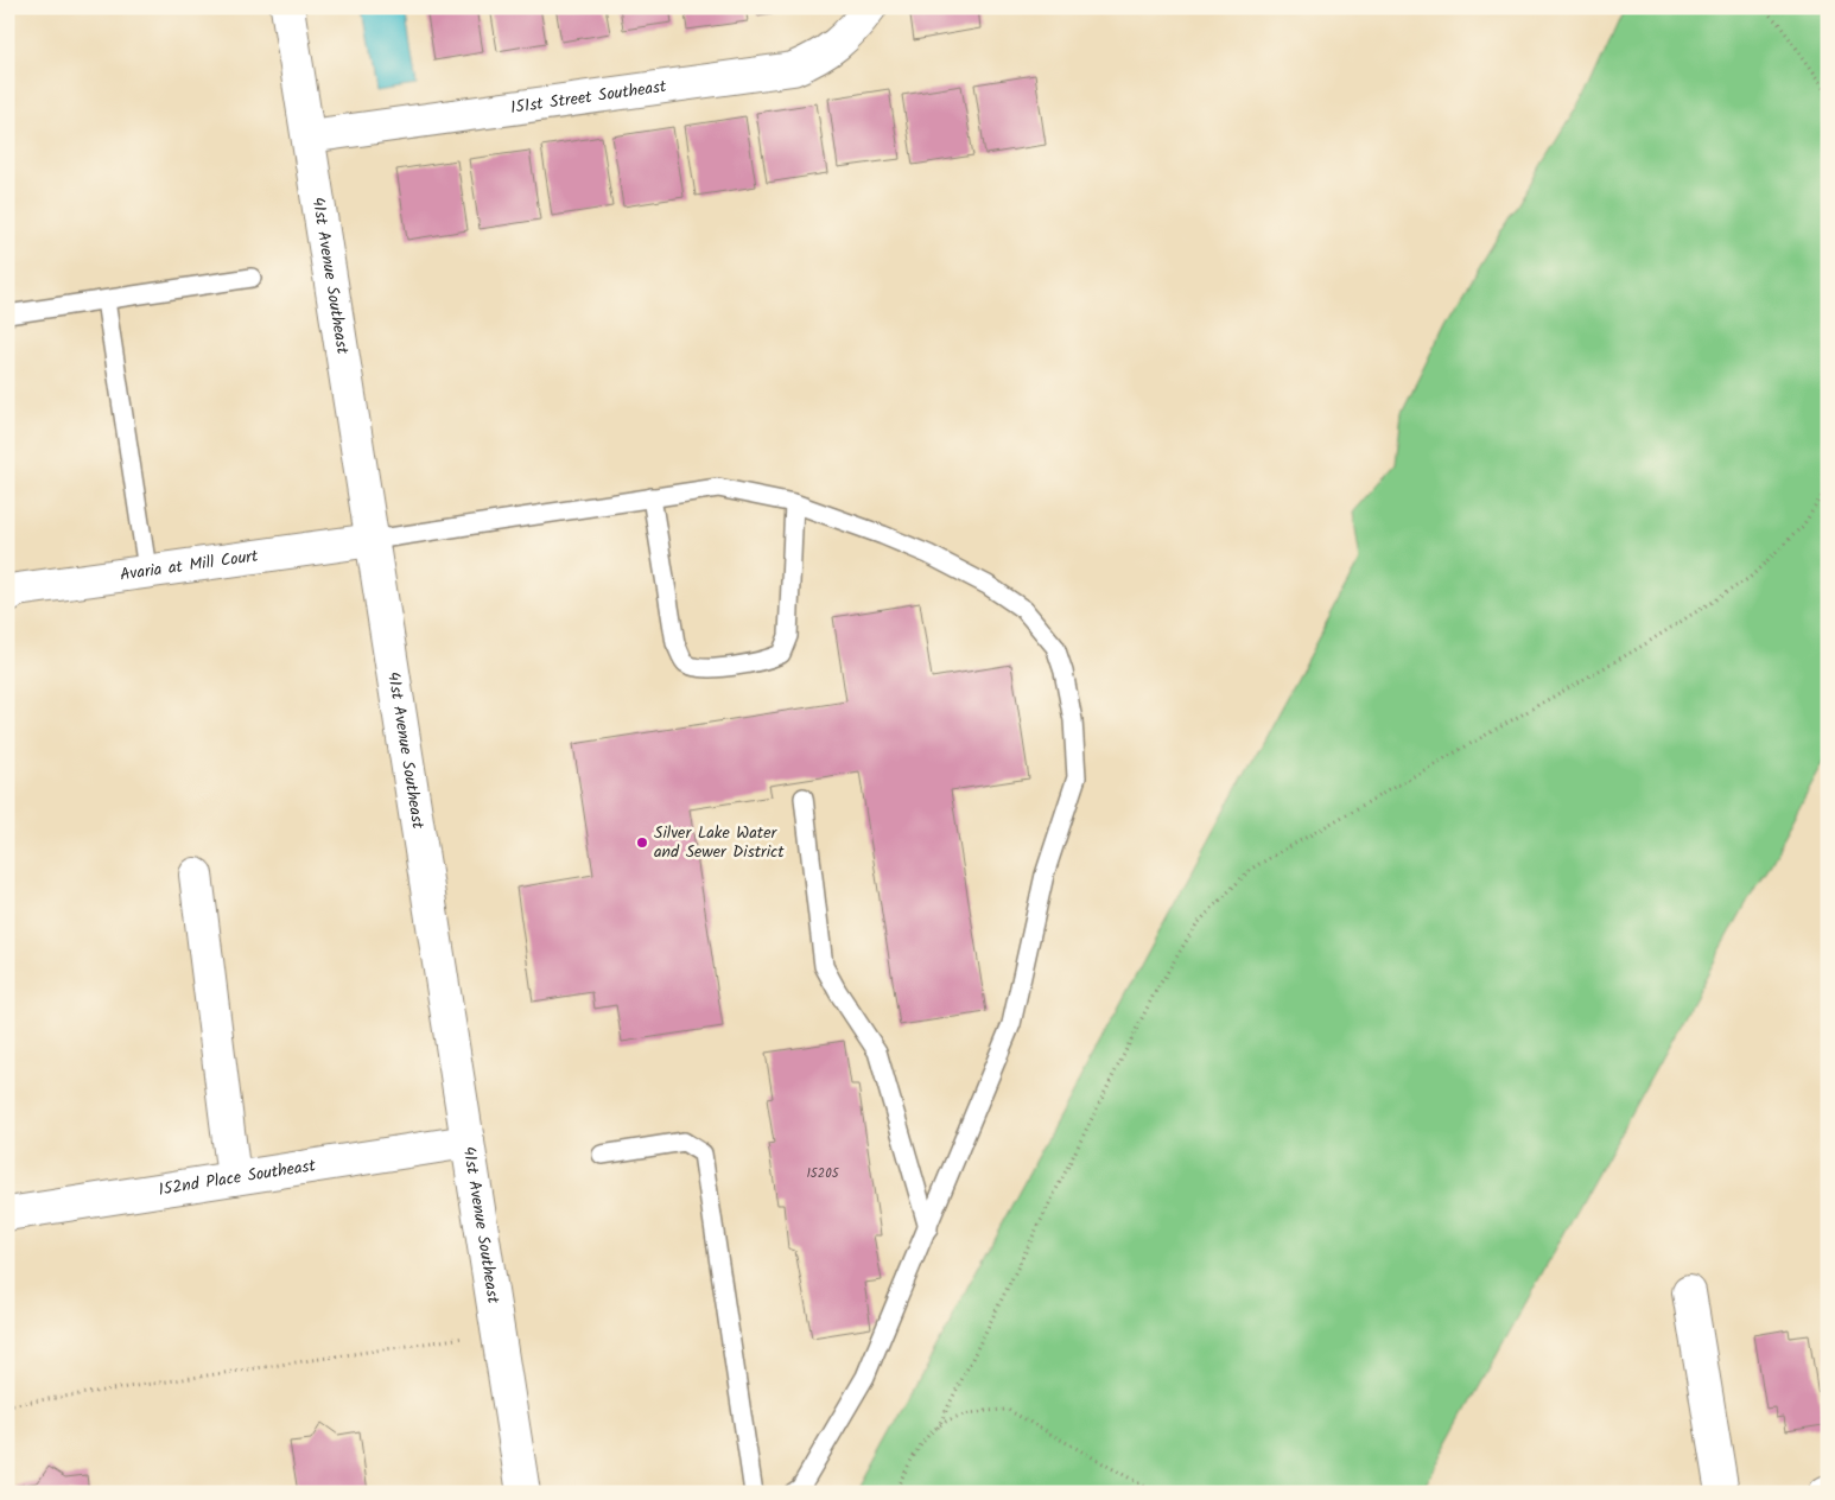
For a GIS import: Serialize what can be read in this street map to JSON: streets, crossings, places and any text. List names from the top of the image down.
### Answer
{
  "streets": {
    "street": [
      "151st Street Southeast",
      "41st Avenue Southeast",
      "Avaria at Mill Court",
      "152nd Place Southeast"
    ]
  },
  "crossings": [
    ["151st Street Southeast", "41st Avenue Southeast"],
    ["41st Avenue Southeast", "Avaria at Mill Court"],
    ["41st Avenue Southeast", "152nd Place Southeast"]
  ],
  "places": ["Silver Lake Water and Sewer District"],
  "house_numbers": ["15205"]
}
